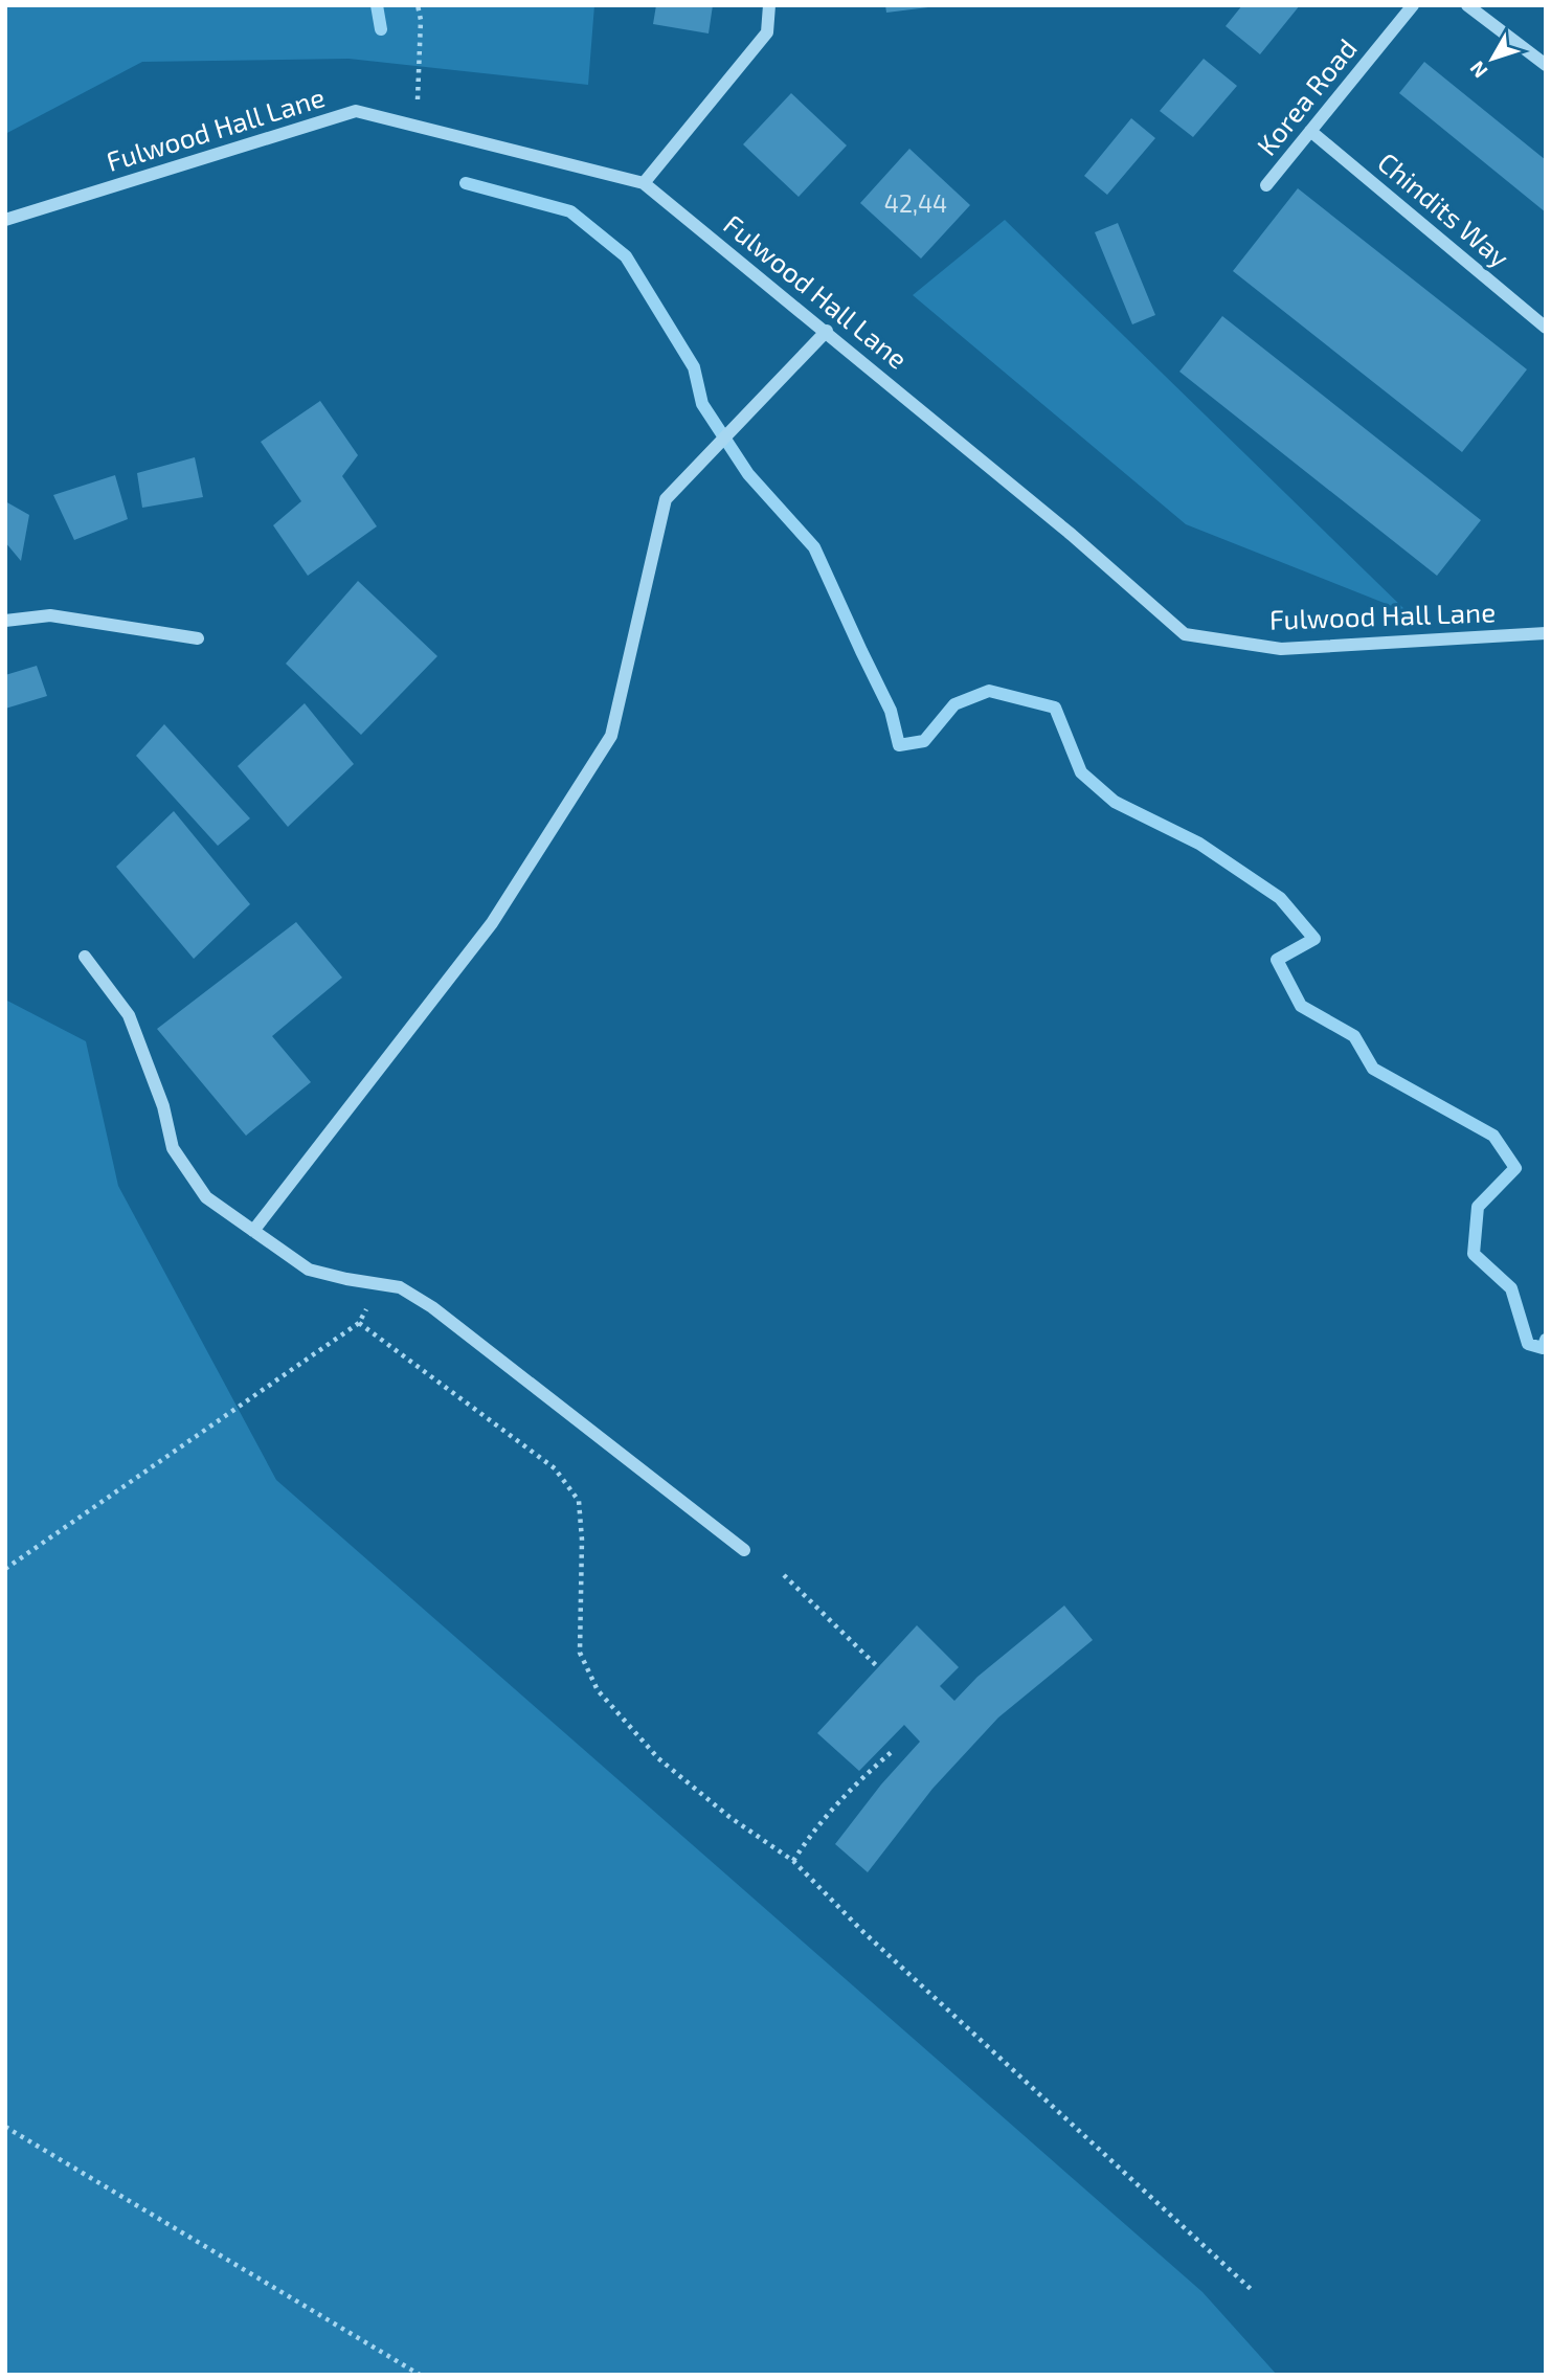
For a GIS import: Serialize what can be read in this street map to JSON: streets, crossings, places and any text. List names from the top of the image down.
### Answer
{
  "streets": {
    "street": ["Korea Road", "Fulwood Hall Lane", "Chindits Way"]
  },
  "crossings": [
    ["Korea Road", "Chindits Way"]
  ],
  "house_numbers": ["42,44"],
  "north": "bottom left"
}
